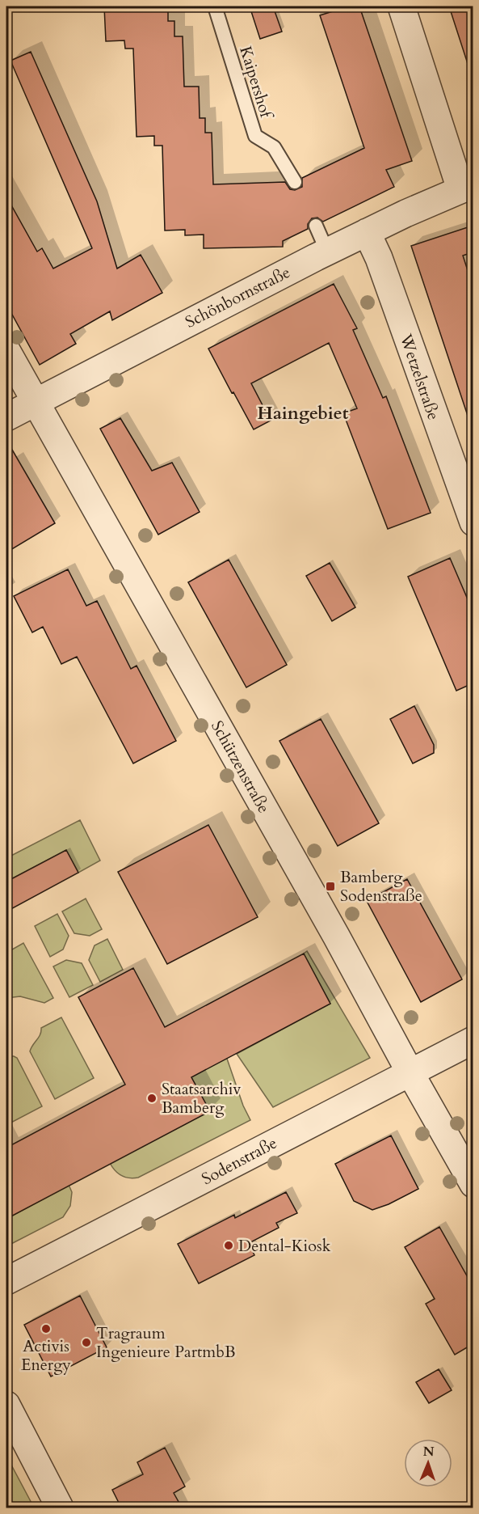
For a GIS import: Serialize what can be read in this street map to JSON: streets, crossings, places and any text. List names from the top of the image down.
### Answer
{
  "streets": {
    "street": [
      "Schönbornstraße",
      "Wetzelstraße",
      "Schützenstraße",
      "Sodenstraße"
    ],
    "lane": ["Kaipershof"]
  },
  "crossings": [
    ["Schönbornstraße", "Wetzelstraße"],
    ["Schönbornstraße", "Schützenstraße"],
    ["Schützenstraße", "Sodenstraße"]
  ],
  "districts": ["Haingebiet"],
  "places": {
    "transit": ["Bamberg Sodenstraße"],
    "other": [
      "Staatsarchiv Bamberg",
      "Dental-Kiosk",
      "Activis Energy",
      "Tragraum Ingenieure PartmbB"
    ]
  },
  "north": "top"
}
